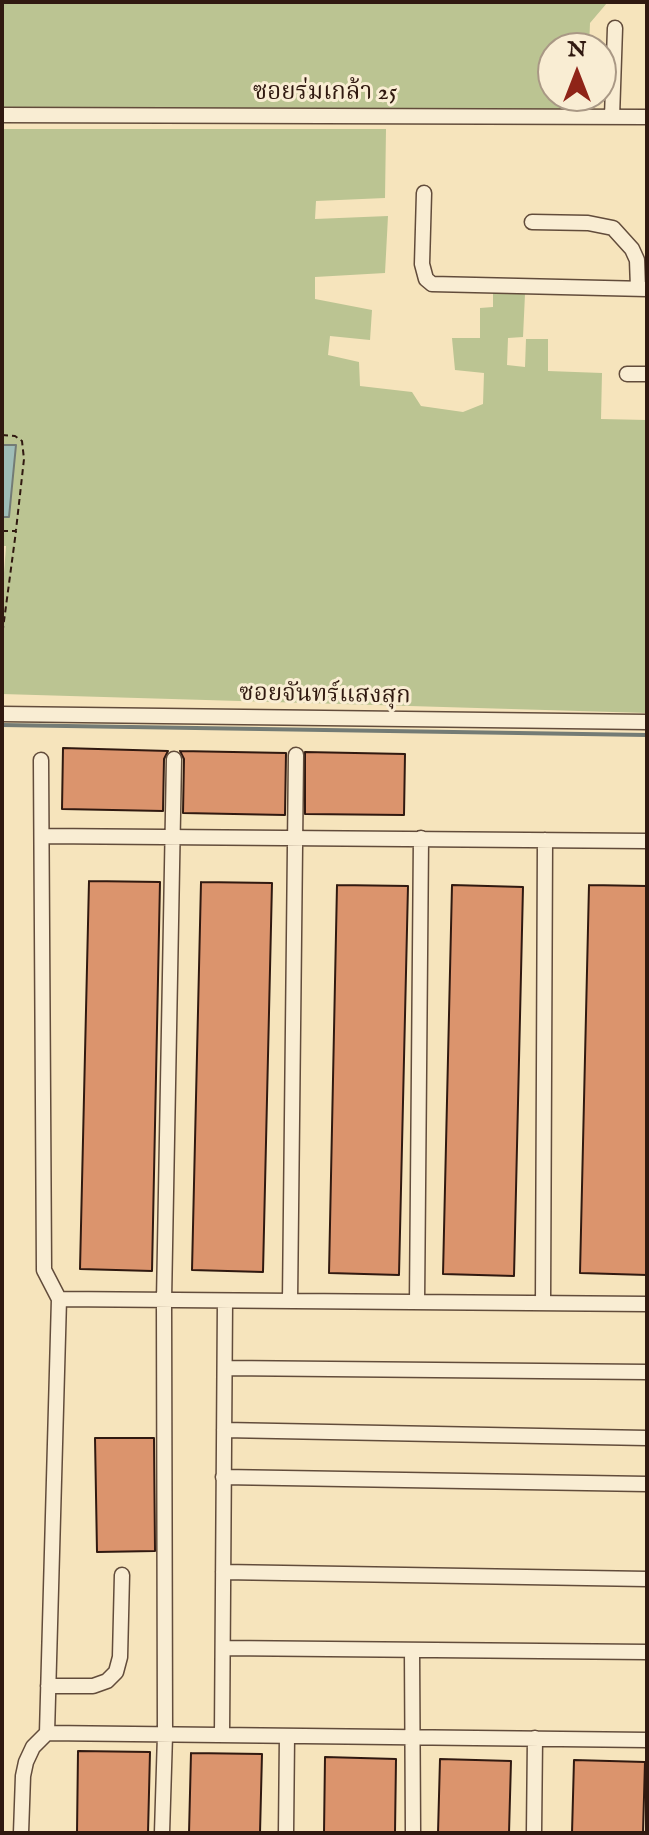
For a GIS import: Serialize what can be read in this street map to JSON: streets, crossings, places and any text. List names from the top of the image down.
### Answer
{
  "streets": {
    "street": ["ซอยร่มเกล้า 25", "ซอยจันทร์แสงสุก"]
  },
  "north": "top"
}
